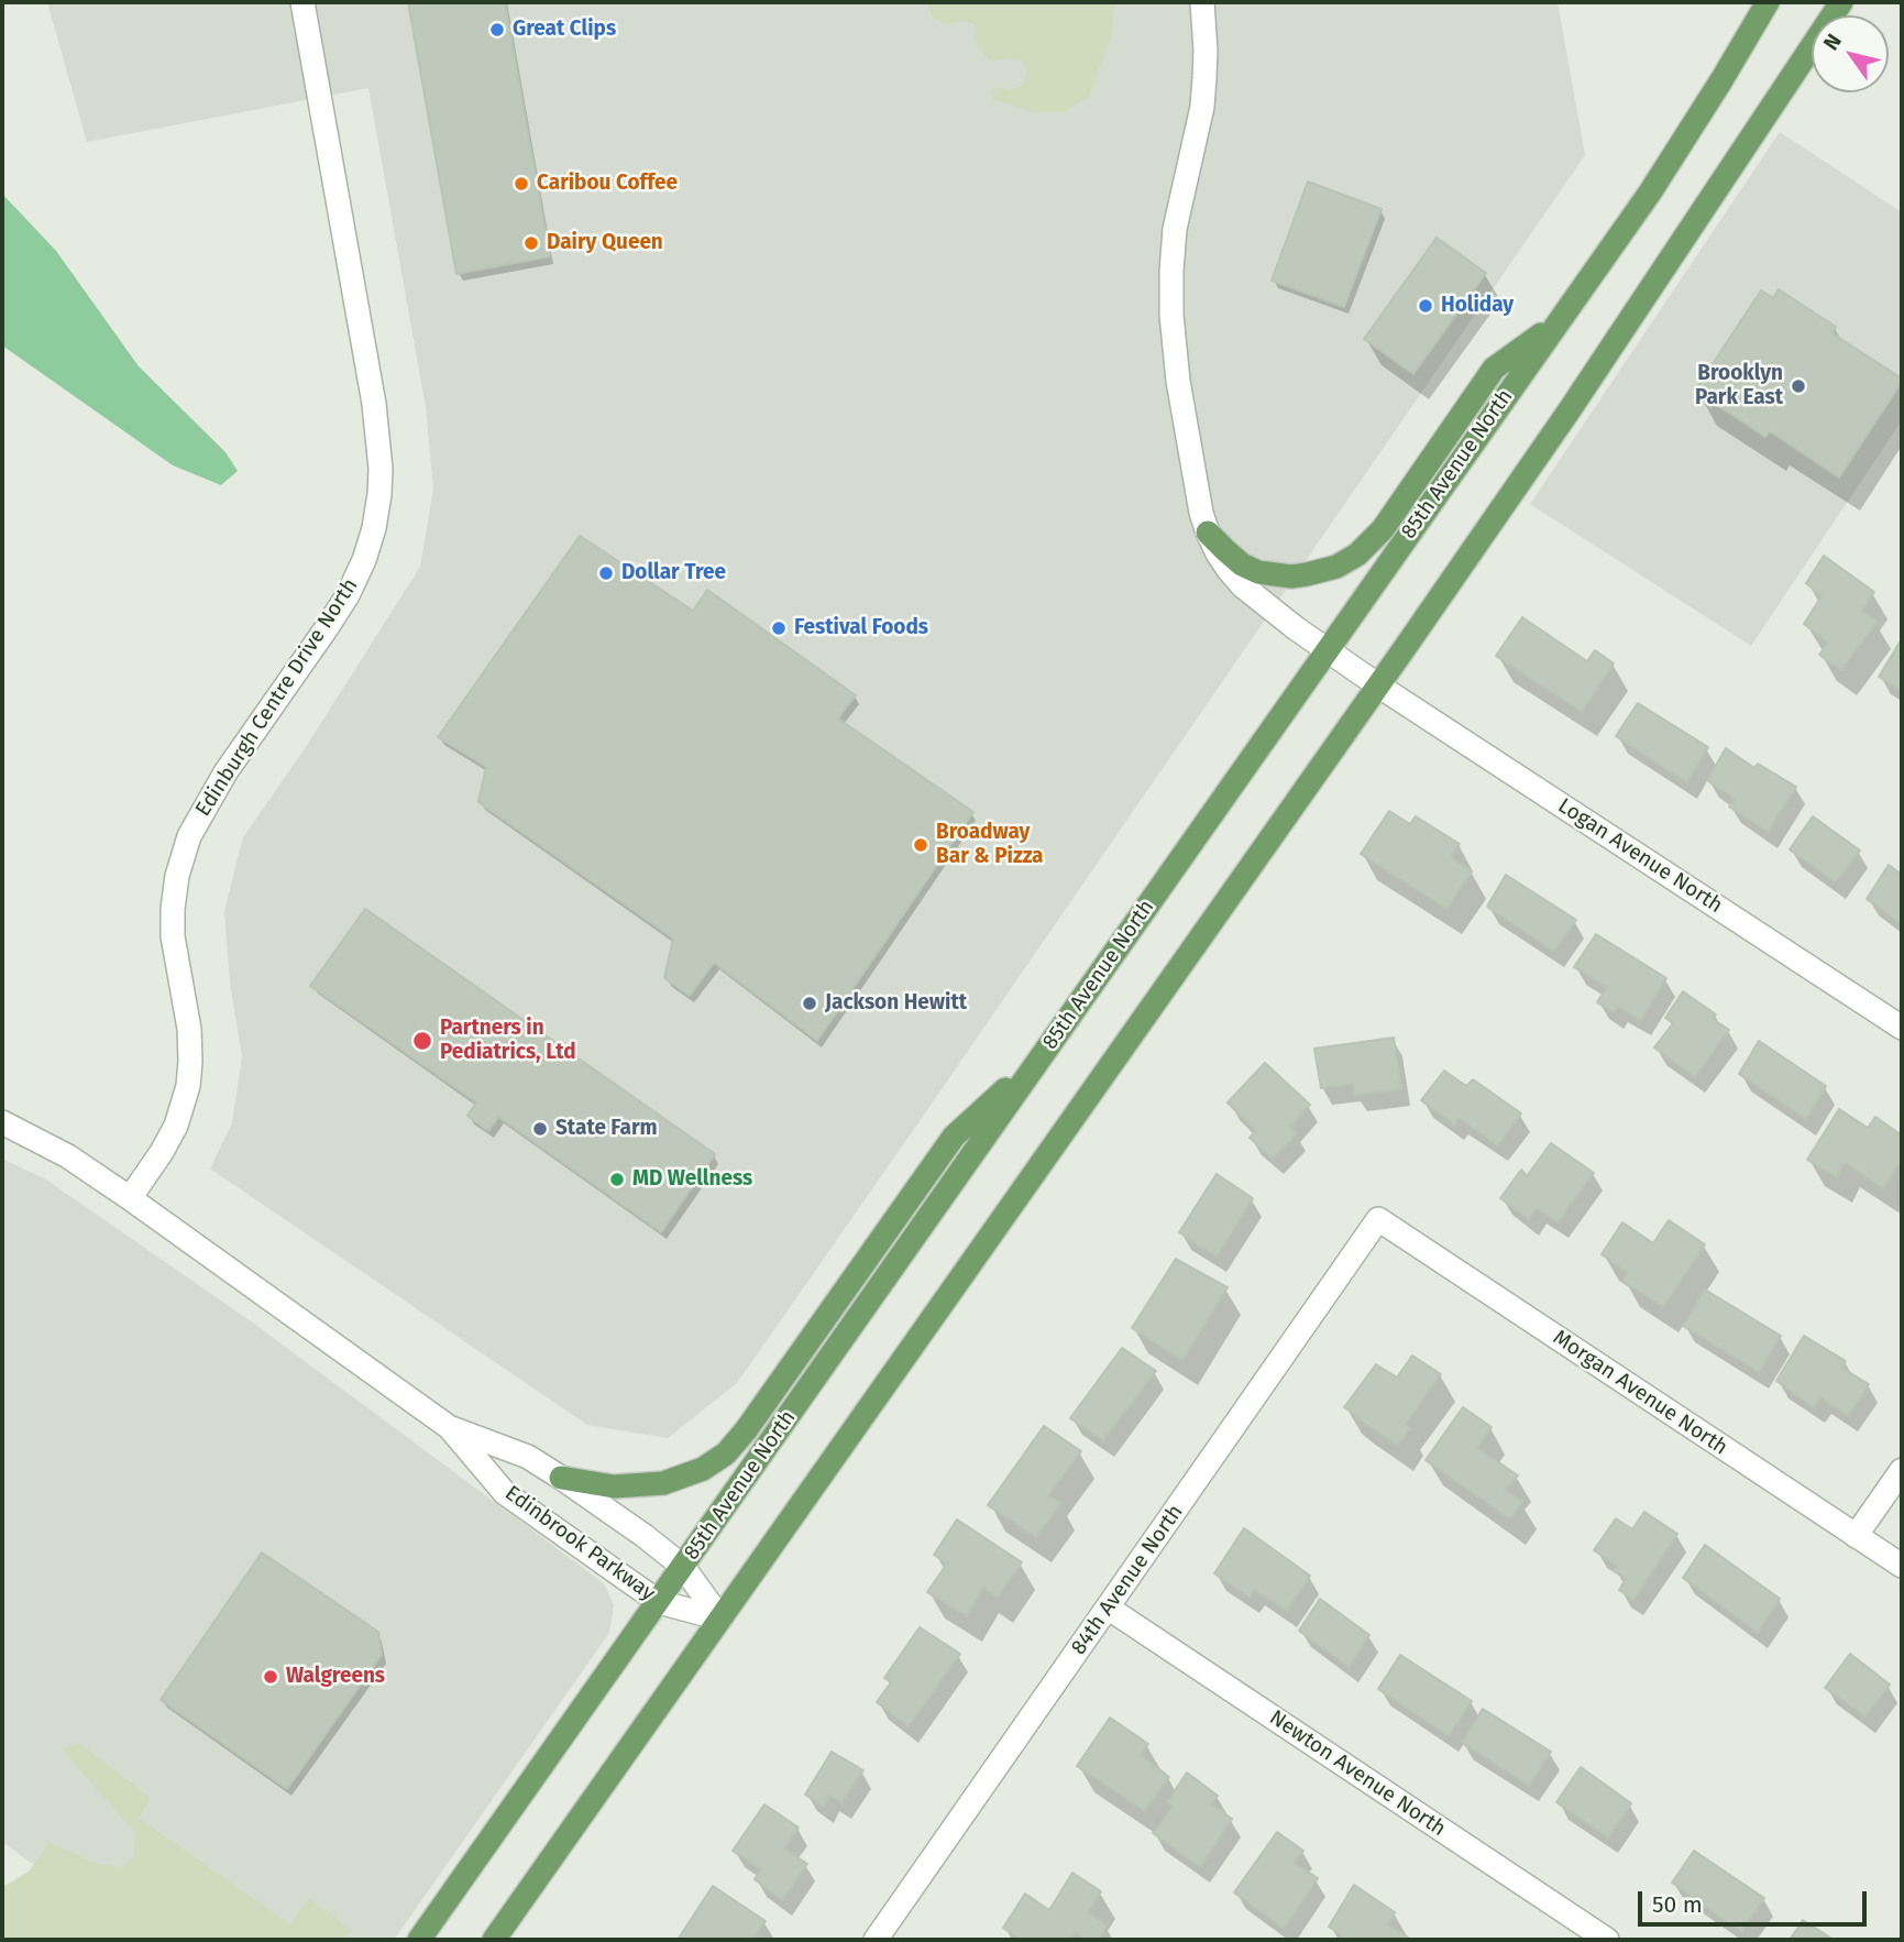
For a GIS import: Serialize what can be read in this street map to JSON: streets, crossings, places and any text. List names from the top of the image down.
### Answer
{
  "streets": {
    "main road": ["85th Avenue North"],
    "street": [
      "Edinburgh Centre Drive North",
      "Logan Avenue North",
      "Morgan Avenue North",
      "Edinbrook Parkway",
      "84th Avenue North",
      "Newton Avenue North"
    ]
  },
  "crossings": [
    ["85th Avenue North", "Edinbrook Parkway"],
    ["Edinburgh Centre Drive North", "Edinbrook Parkway"],
    ["Morgan Avenue North", "84th Avenue North"],
    ["84th Avenue North", "Newton Avenue North"]
  ],
  "places": [
    "Great Clips",
    "Caribou Coffee",
    "Dairy Queen",
    "Holiday",
    "Brooklyn Park East",
    "Dollar Tree",
    "Festival Foods",
    "Broadway Bar & Pizza",
    "Jackson Hewitt",
    "Partners in Pediatrics, Ltd",
    "State Farm",
    "MD Wellness",
    "Walgreens"
  ],
  "scale_bar": "50 m",
  "north": "top left"
}
